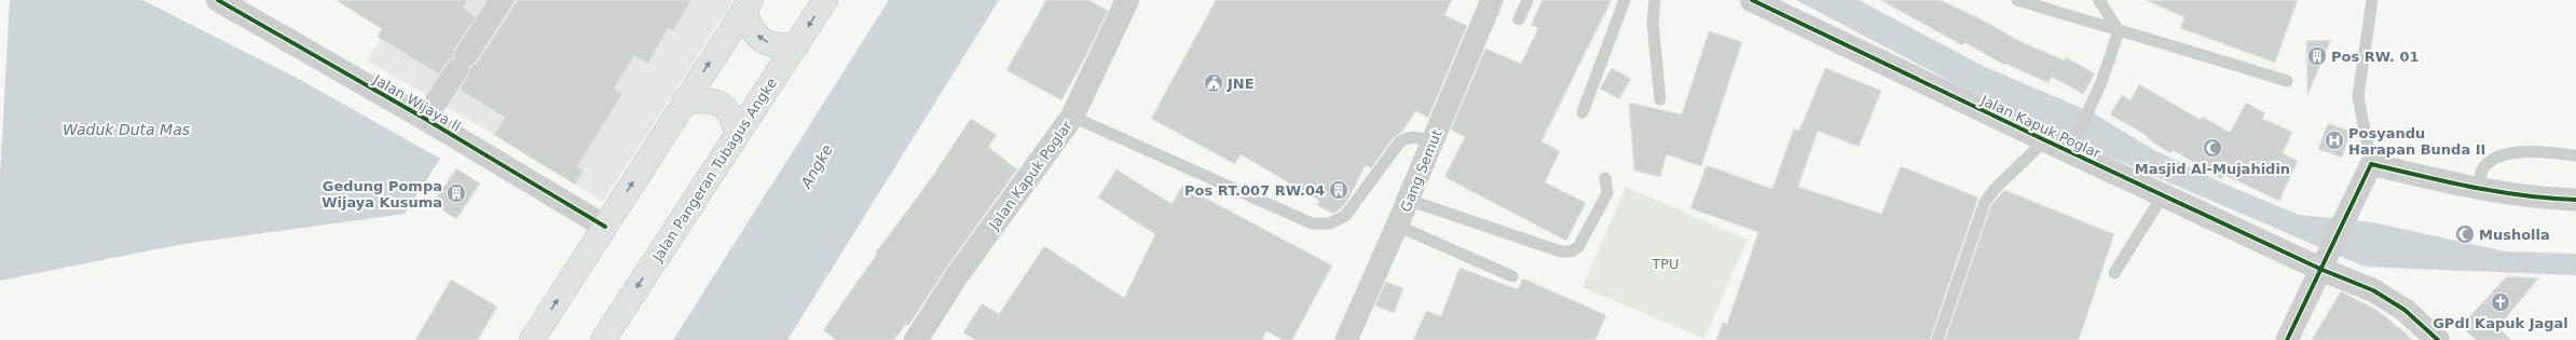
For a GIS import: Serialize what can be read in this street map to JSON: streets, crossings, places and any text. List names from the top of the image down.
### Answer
{
  "streets": {
    "main road": ["Jalan Pangeran Tubagus Angke"],
    "street": ["Jalan Wijaya II", "Jalan Kapuk Poglar", "Gang Semut"]
  },
  "water": ["Waduk Duta Mas", "Angke"],
  "parks": ["TPU"],
  "places": {
    "building": ["Pos RW. 01", "Pos RT.007 RW.04", "Gedung Pompa Wijaya Kusuma"],
    "public building": ["JNE"],
    "hospital": ["Posyandu Harapan Bunda II"],
    "mosque": ["Masjid Al-Mujahidin", "Musholla"],
    "church": ["GPdI Kapuk Jagal"]
  }
}
